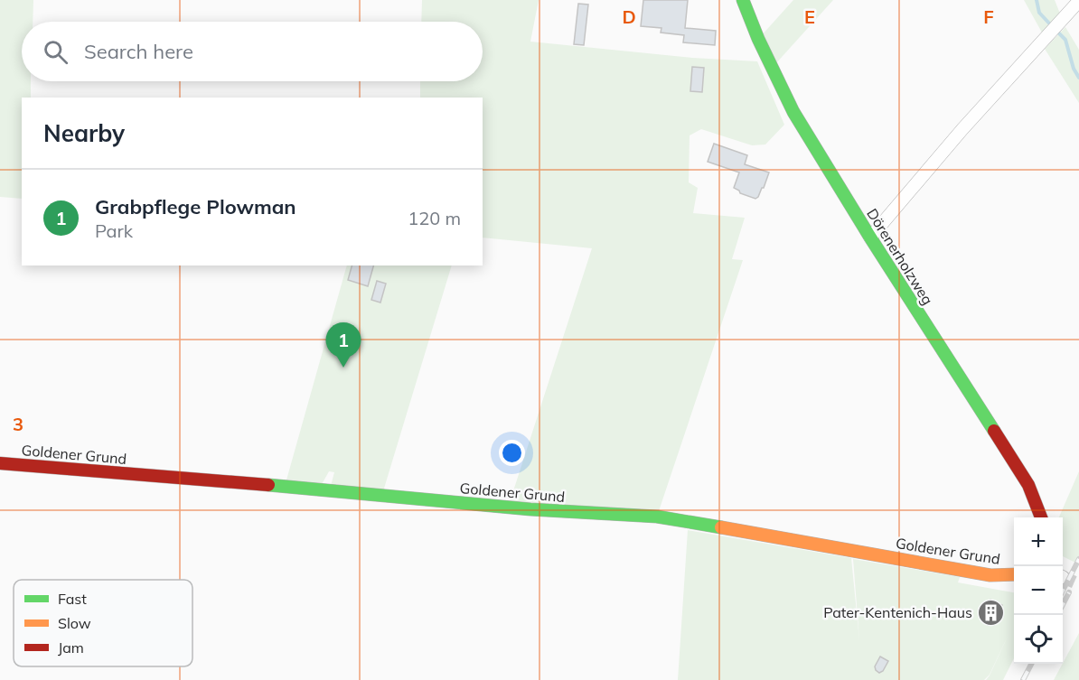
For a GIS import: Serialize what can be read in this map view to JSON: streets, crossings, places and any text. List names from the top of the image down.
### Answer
{
  "streets": {
    "street": ["Dörenerholzweg", "Goldener Grund"]
  },
  "places": {
    "building": ["Pater-Kentenich-Haus"]
  },
  "legend": ["Fast", "Slow", "Jam"],
  "page": {
    "search": "Search here",
    "heading": "Nearby",
    "list": [
      {
        "mark": "1",
        "name": "Grabpflege Plowman",
        "note": "Park",
        "value": "120 m"
      }
    ],
    "pins": "1",
    "map_buttons": ["+", "−"]
  },
  "grid": {
    "columns": ["D", "E", "F"],
    "rows": ["3"]
  }
}
